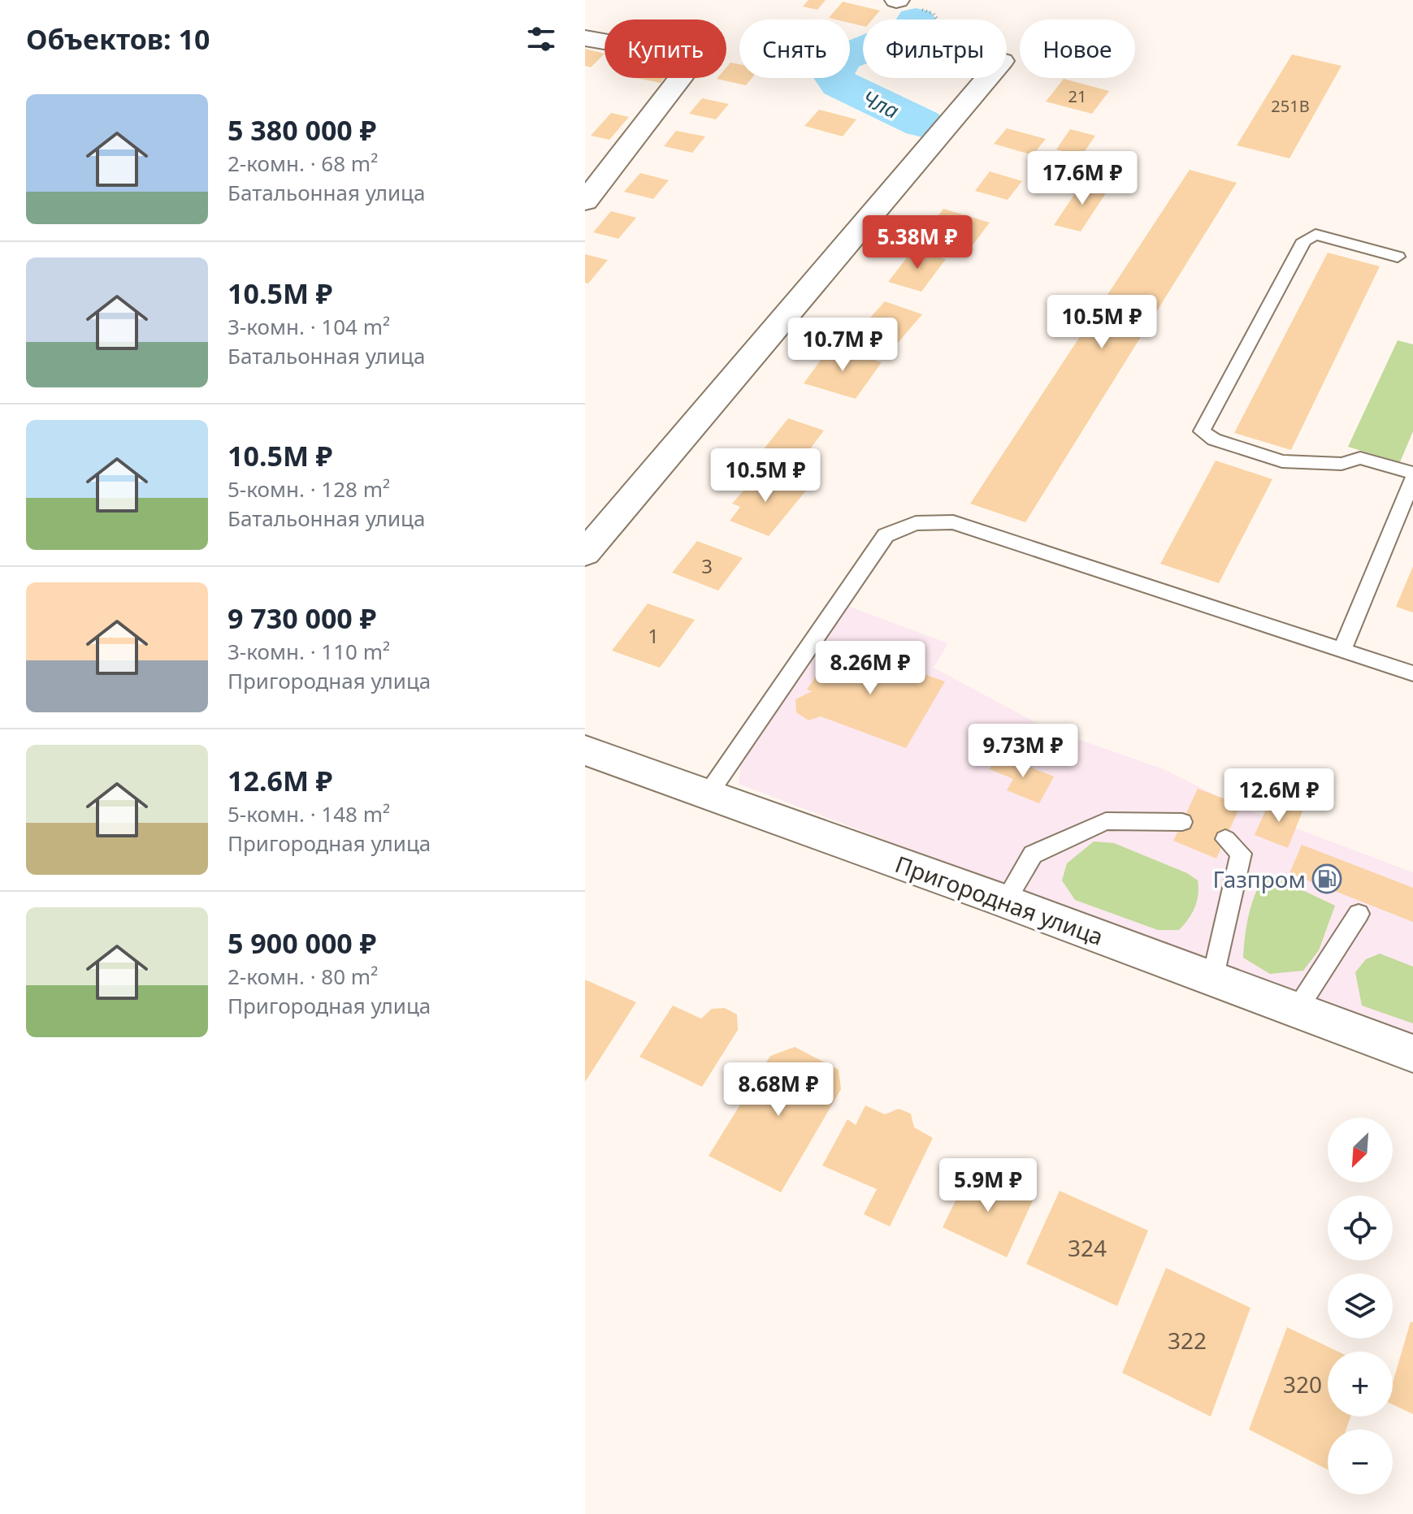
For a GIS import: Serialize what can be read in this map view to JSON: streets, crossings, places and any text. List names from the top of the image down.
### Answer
{
  "streets": {
    "street": ["Пригородная улица"]
  },
  "water": ["Чла"],
  "places": {
    "fuel station": ["Газпром"]
  },
  "house_numbers": [
    "21",
    "251В",
    "3",
    "1",
    "324",
    "322",
    "320"
  ],
  "north": "bottom left",
  "page": {
    "heading": "Объектов: 10",
    "chip": [
      "Купить",
      "Снять",
      "Фильтры",
      "Новое"
    ],
    "list": [
      {
        "name": "5 380 000 ₽",
        "note": "2-комн. · 68 m² · Батальонная улица"
      },
      {
        "name": "10.5M ₽",
        "note": "3-комн. · 104 m² · Батальонная улица"
      },
      {
        "name": "10.5M ₽",
        "note": "5-комн. · 128 m² · Батальонная улица"
      },
      {
        "name": "9 730 000 ₽",
        "note": "3-комн. · 110 m² · Пригородная улица"
      },
      {
        "name": "12.6M ₽",
        "note": "5-комн. · 148 m² · Пригородная улица"
      },
      {
        "name": "5 900 000 ₽",
        "note": "2-комн. · 80 m² · Пригородная улица"
      }
    ],
    "price": [
      "17.6M ₽",
      "5.38M ₽",
      "10.5M ₽",
      "10.7M ₽",
      "10.5M ₽",
      "8.26M ₽",
      "9.73M ₽",
      "12.6M ₽",
      "8.68M ₽",
      "5.9M ₽"
    ],
    "map_buttons": ["+", "−"]
  }
}
